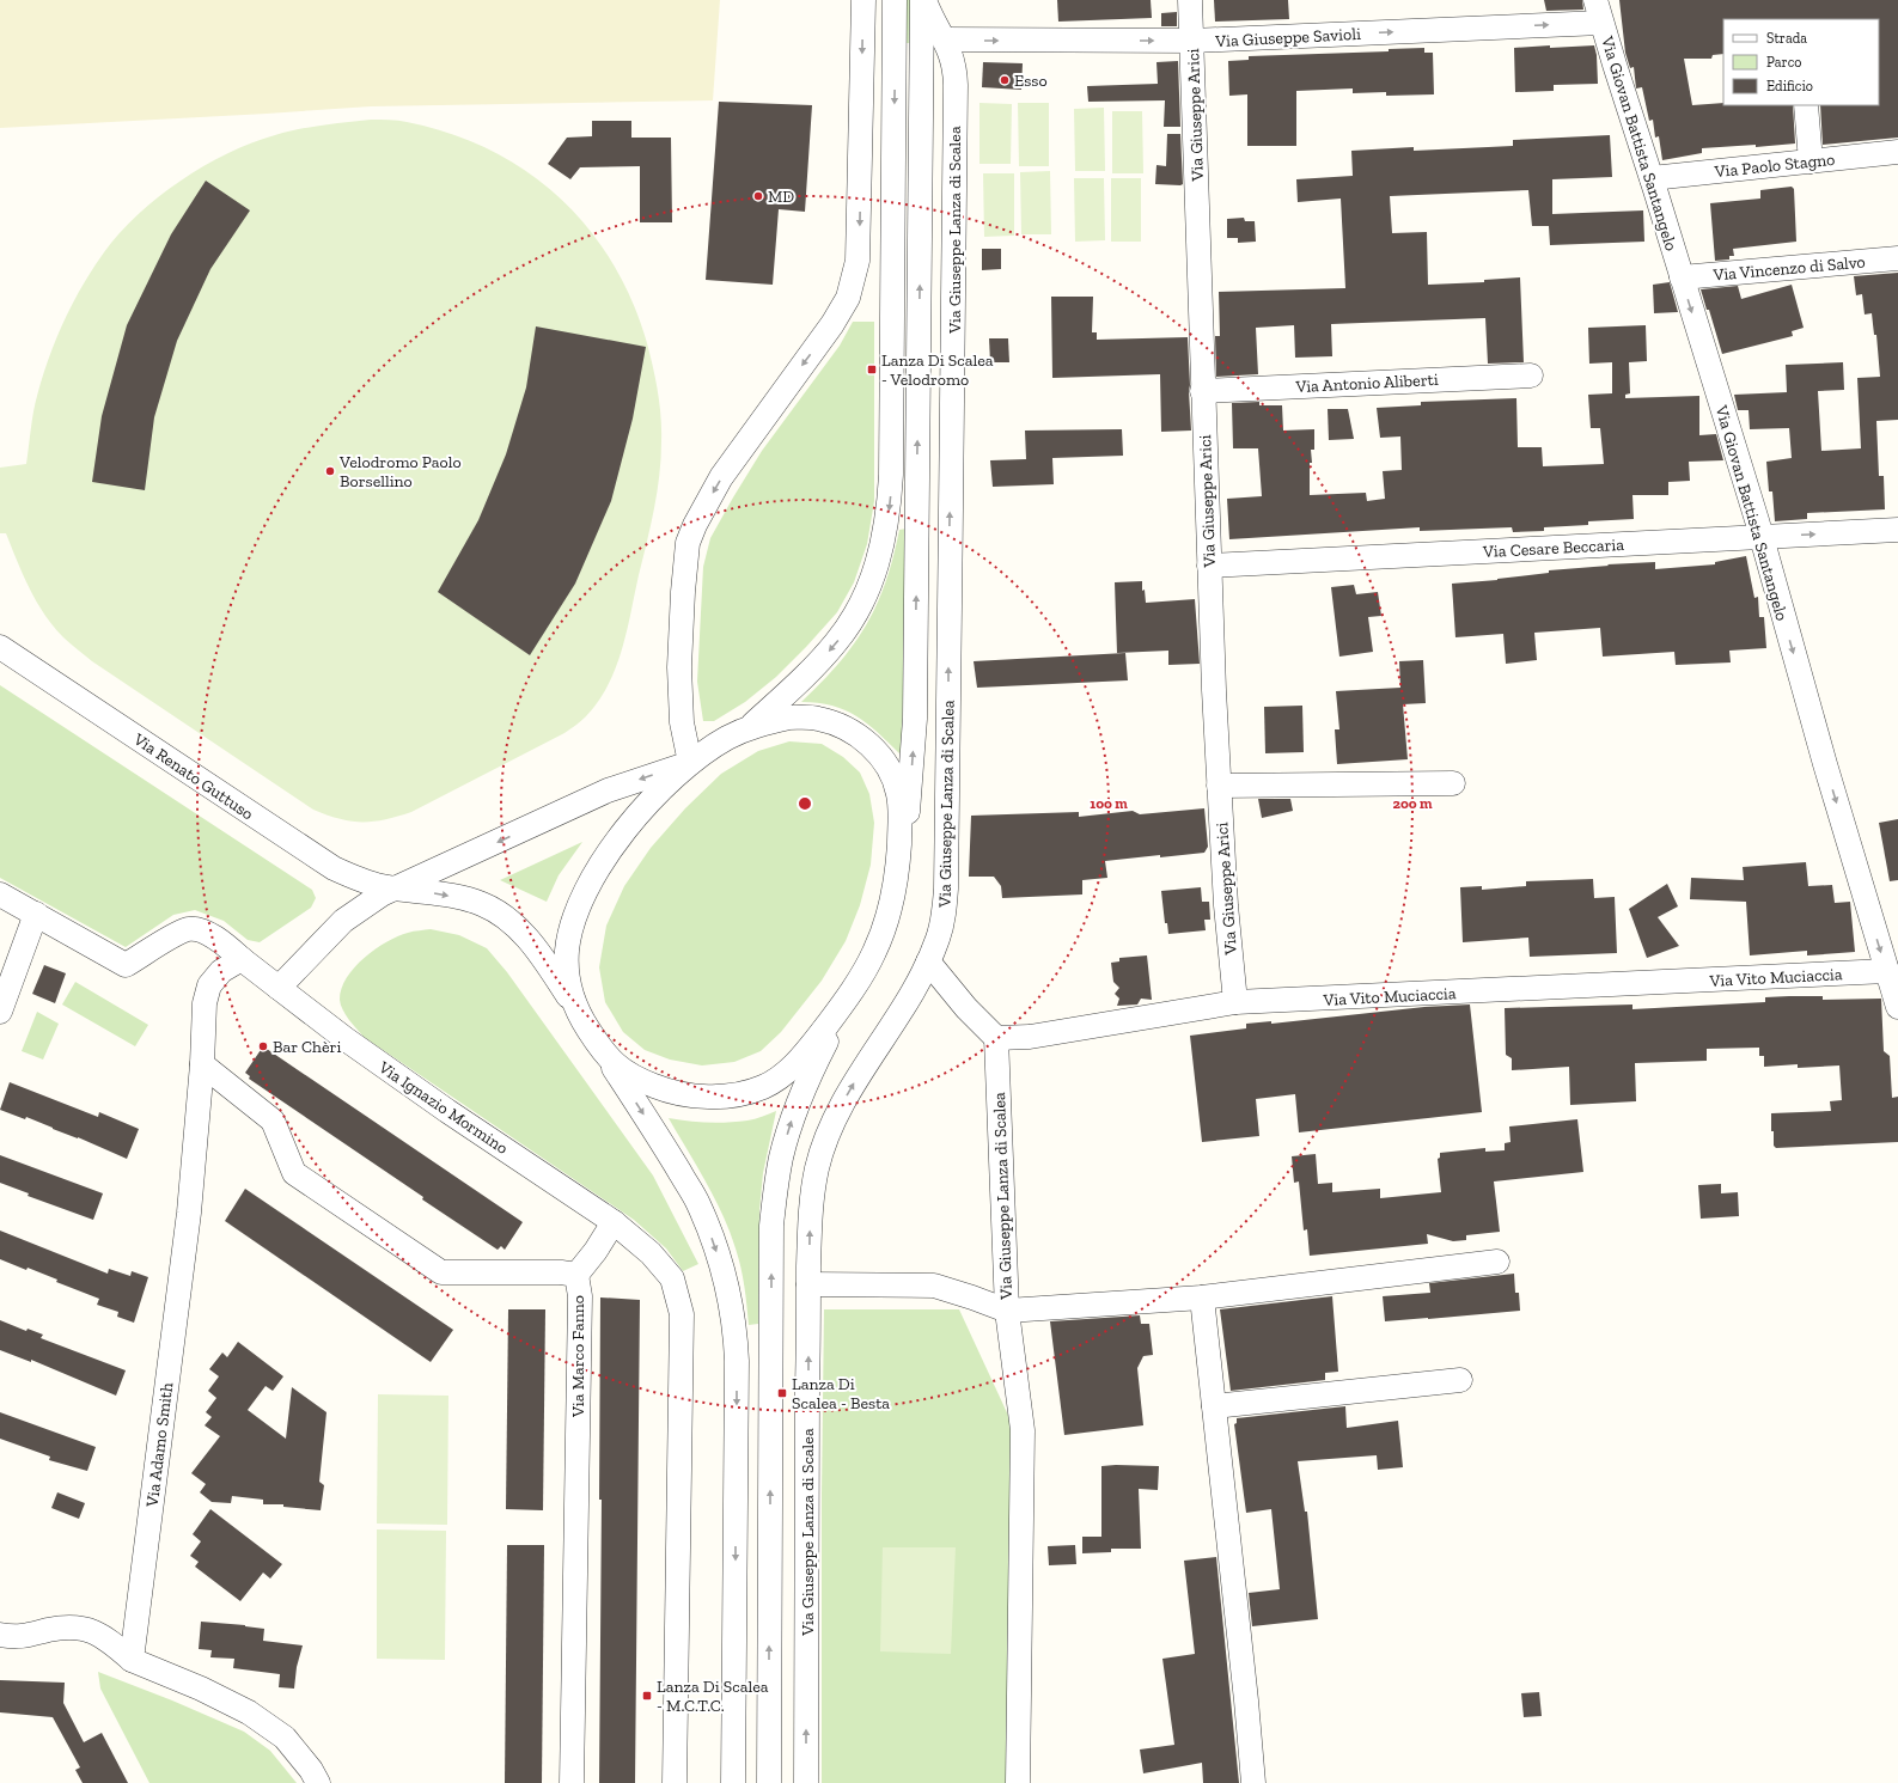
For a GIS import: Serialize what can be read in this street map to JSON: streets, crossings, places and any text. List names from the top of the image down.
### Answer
{
  "streets": {
    "street": [
      "Via Giuseppe Savioli",
      "Via Giuseppe Arici",
      "Via Giovan Battista Santangelo",
      "Via Paolo Stagno",
      "Via Giuseppe Lanza di Scalea",
      "Via Vincenzo di Salvo",
      "Via Antonio Aliberti",
      "Via Cesare Beccaria",
      "Via Renato Guttuso",
      "Via Vito Muciaccia",
      "Via Ignazio Mormino",
      "Via Marco Fanno",
      "Via Adamo Smith"
    ]
  },
  "crossings": [
    ["Via Giuseppe Savioli", "Via Giuseppe Arici"],
    ["Via Giuseppe Savioli", "Via Giovan Battista Santangelo"],
    ["Via Giuseppe Savioli", "Via Giuseppe Lanza di Scalea"],
    ["Via Giuseppe Arici", "Via Antonio Aliberti"],
    ["Via Giuseppe Arici", "Via Cesare Beccaria"],
    ["Via Giuseppe Arici", "Via Vito Muciaccia"],
    ["Via Giovan Battista Santangelo", "Via Paolo Stagno"],
    ["Via Giovan Battista Santangelo", "Via Vincenzo di Salvo"],
    ["Via Giovan Battista Santangelo", "Via Cesare Beccaria"],
    ["Via Giovan Battista Santangelo", "Via Vito Muciaccia"],
    ["Via Giuseppe Lanza di Scalea", "Via Vito Muciaccia"],
    ["Via Ignazio Mormino", "Via Adamo Smith"],
    ["Via Marco Fanno", "Via Adamo Smith"]
  ],
  "one_way": ["Via Giuseppe Savioli", "Via Giovan Battista Santangelo"],
  "places": {
    "other": [
      "Esso",
      "MD",
      "Velodromo Paolo Borsellino",
      "Bar Chèri"
    ],
    "transit": ["Lanza Di Scalea - Velodromo", "Lanza Di Scalea - Besta", "Lanza Di Scalea - M.C.T.C."]
  },
  "legend": ["Strada", "Parco", "Edificio"],
  "rings": ["100 m", "200 m"]
}
